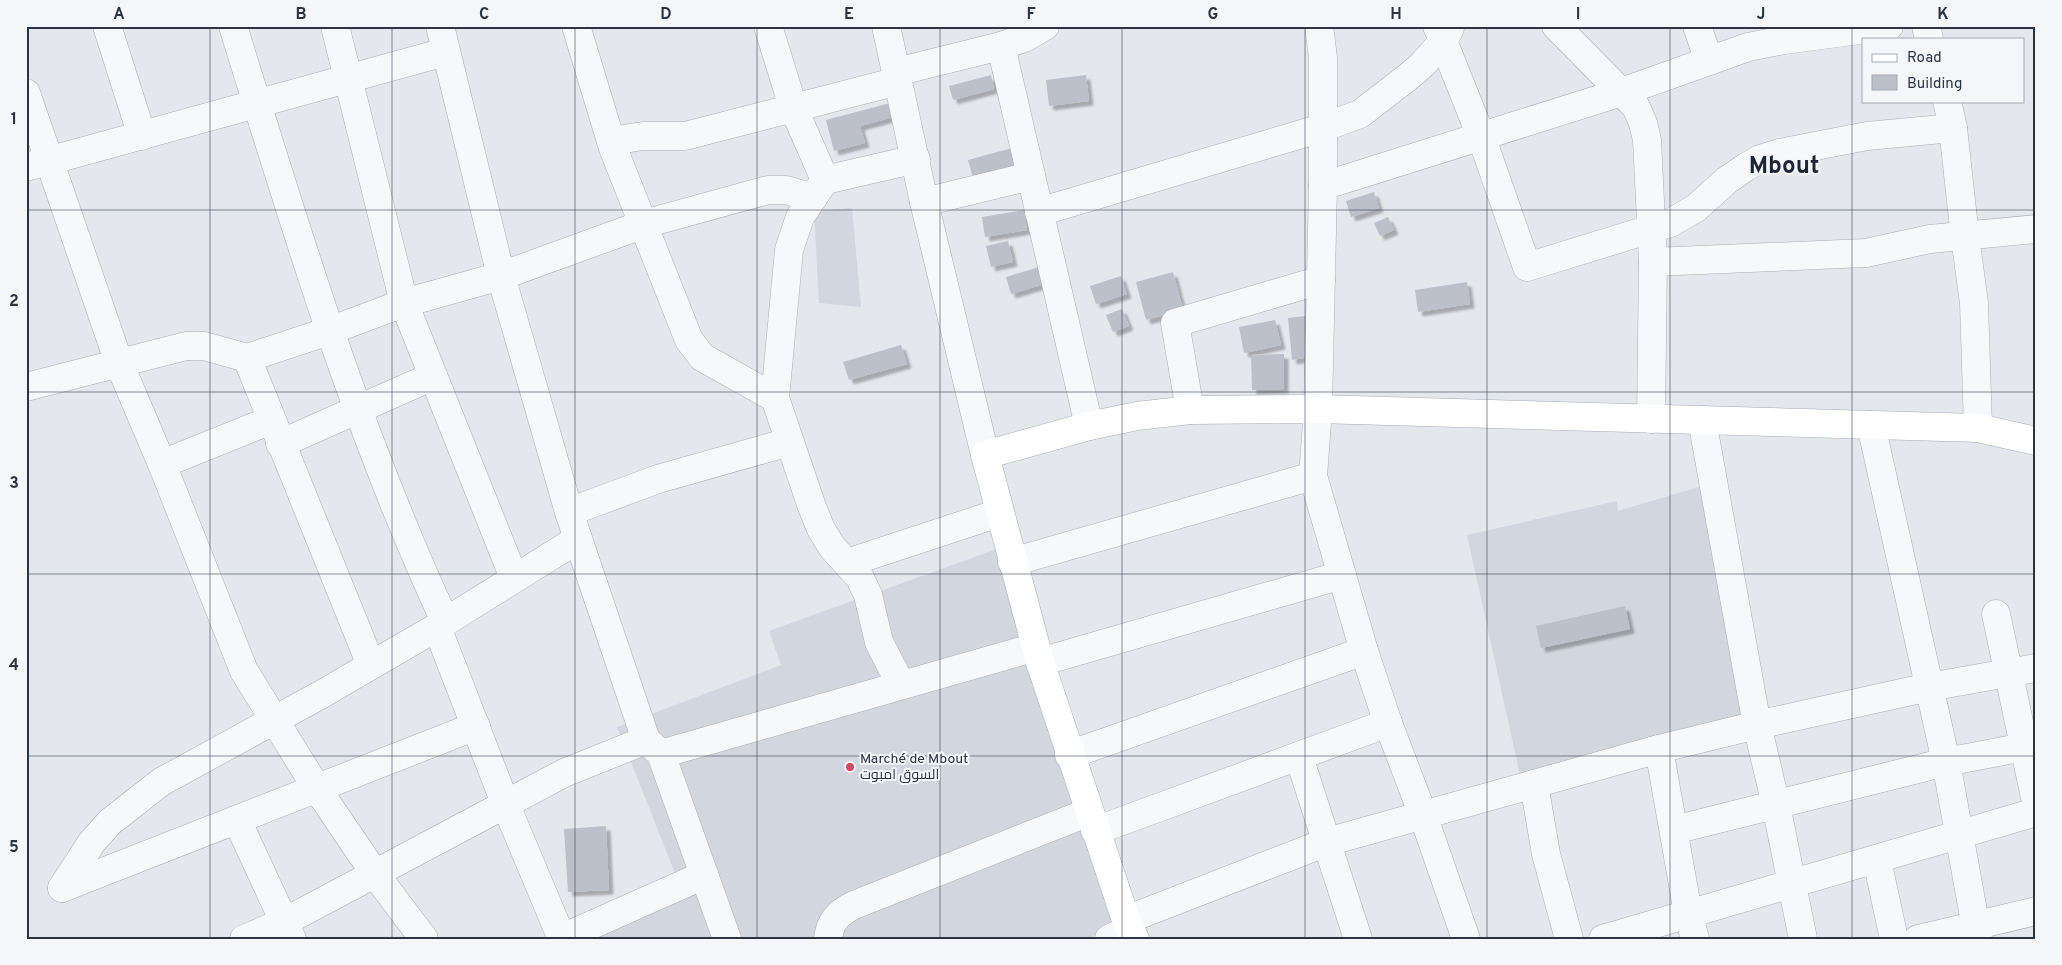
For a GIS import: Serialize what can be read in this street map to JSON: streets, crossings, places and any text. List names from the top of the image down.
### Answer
{
  "districts": ["Mbout"],
  "places": ["Marché de Mbout السوق امبوت"],
  "legend": ["Road", "Building"],
  "grid": {
    "columns": [
      "A",
      "B",
      "C",
      "D",
      "E",
      "F",
      "G",
      "H",
      "I",
      "J",
      "K"
    ],
    "rows": [
      "1",
      "2",
      "3",
      "4",
      "5"
    ]
  }
}
